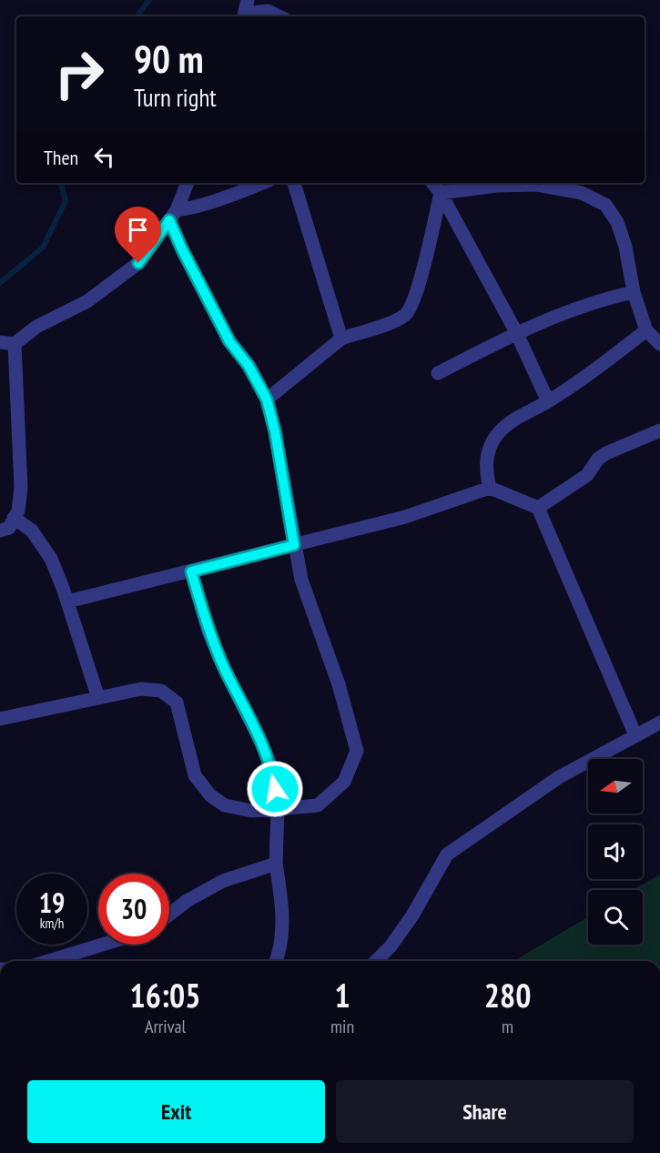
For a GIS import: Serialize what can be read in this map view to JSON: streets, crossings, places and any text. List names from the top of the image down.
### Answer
{
  "north": "left",
  "page": {
    "turn": ["90 m", "Turn right"],
    "then": "Then",
    "speed": "19 km/h",
    "limit": "30",
    "eta": [
      "16:05",
      "Arrival",
      "1",
      "min",
      "280",
      "m"
    ],
    "buttons": ["Exit", "Share"]
  }
}
